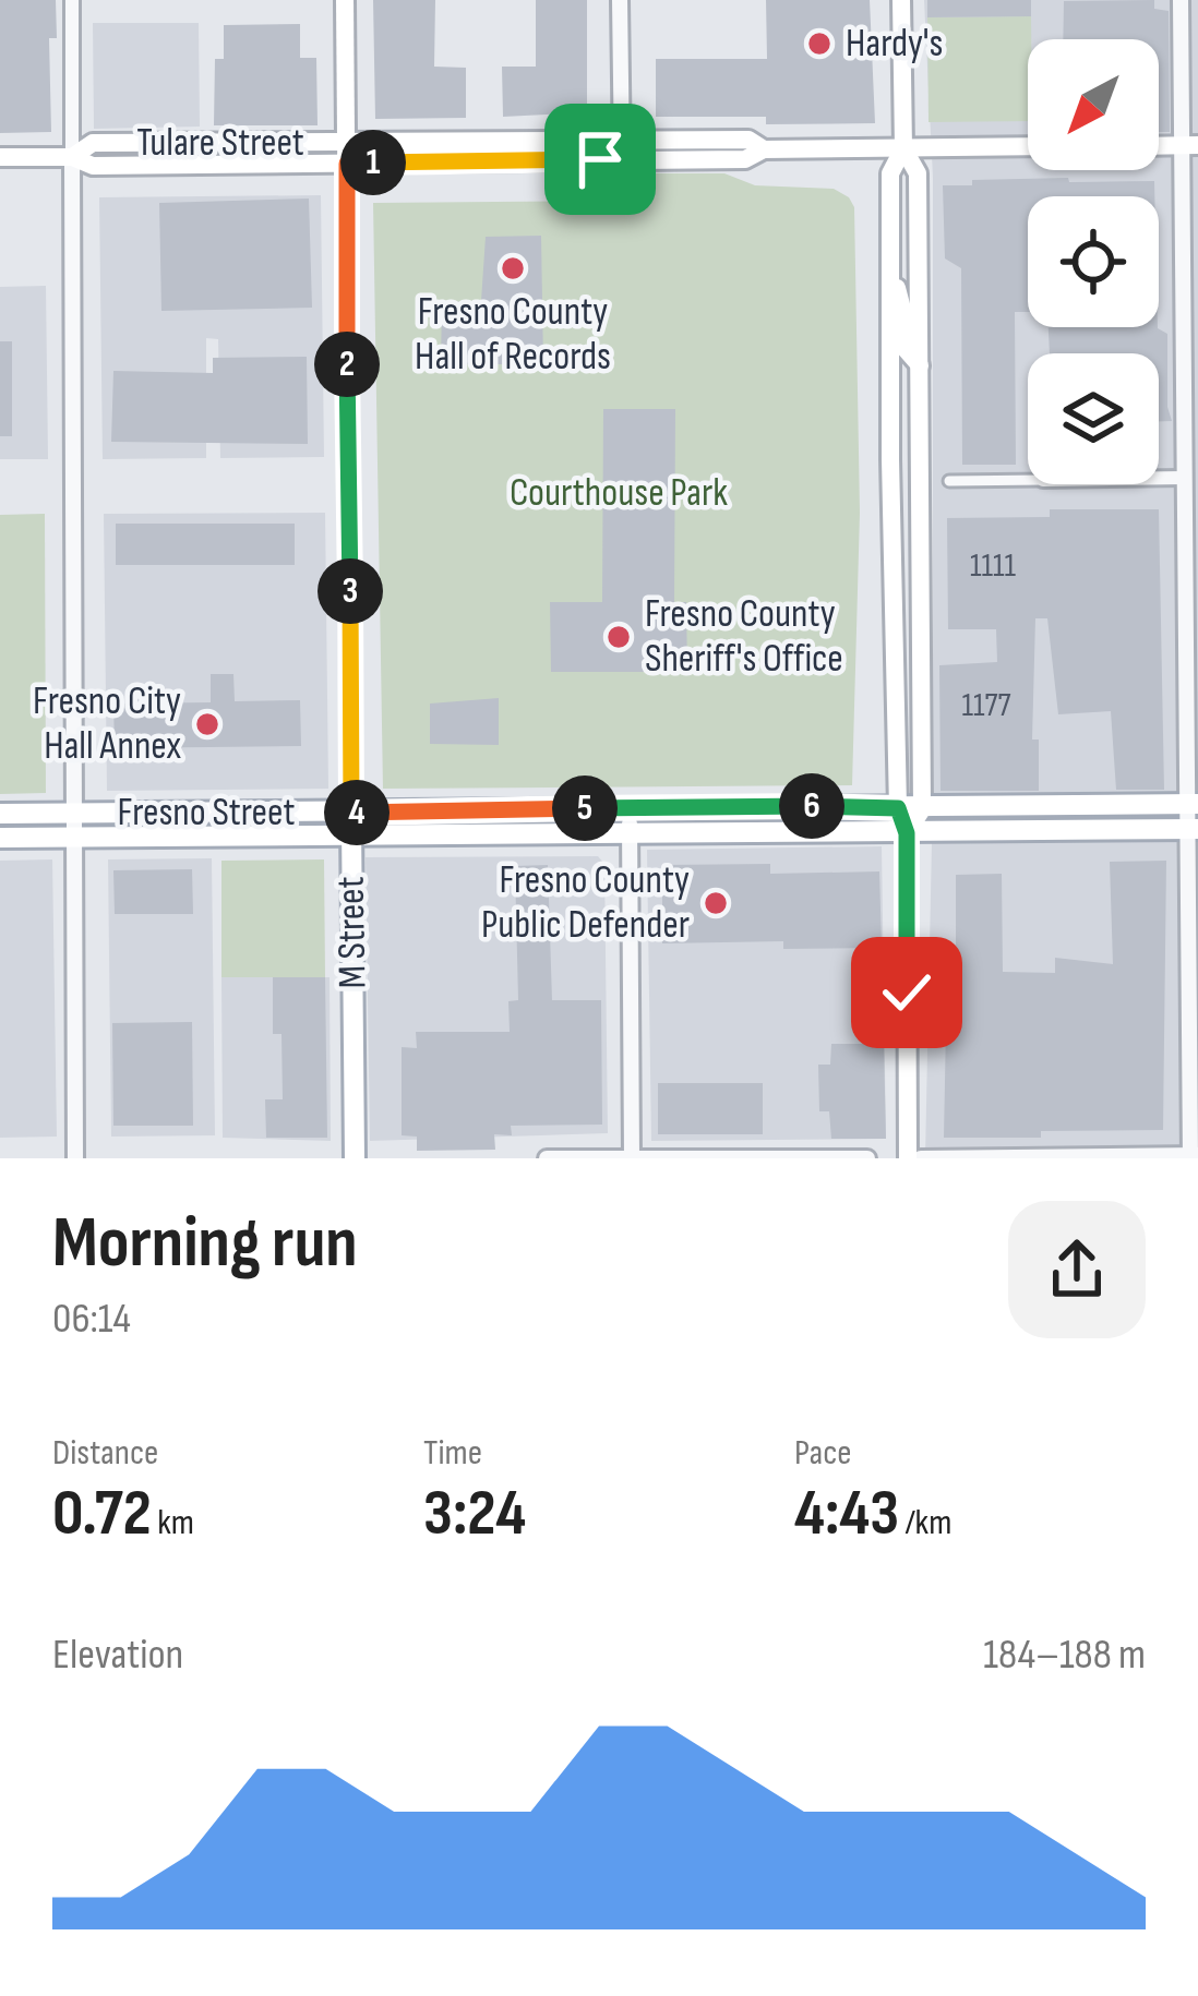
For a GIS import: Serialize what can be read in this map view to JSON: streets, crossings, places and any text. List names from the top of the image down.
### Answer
{
  "streets": {
    "main road": ["Tulare Street", "Fresno Street", "M Street"]
  },
  "crossings": [
    ["Tulare Street", "M Street"],
    ["Fresno Street", "M Street"]
  ],
  "parks": ["Courthouse Park"],
  "places": [
    "Hardy's",
    "Fresno County Hall of Records",
    "Fresno County Sheriff's Office",
    "Fresno City Hall Annex",
    "Fresno County Public Defender"
  ],
  "house_numbers": ["1111", "1177"],
  "north": "bottom left",
  "page": {
    "pins": [
      "1",
      "2",
      "3",
      "6",
      "5",
      "4"
    ],
    "heading": ["Morning run", "06:14"],
    "stats": [
      ["Distance", "0.72 km"],
      ["Time", "3:24"],
      ["Pace", "4:43 /km"]
    ],
    "chart": ["Elevation", "184–188 m"]
  }
}
